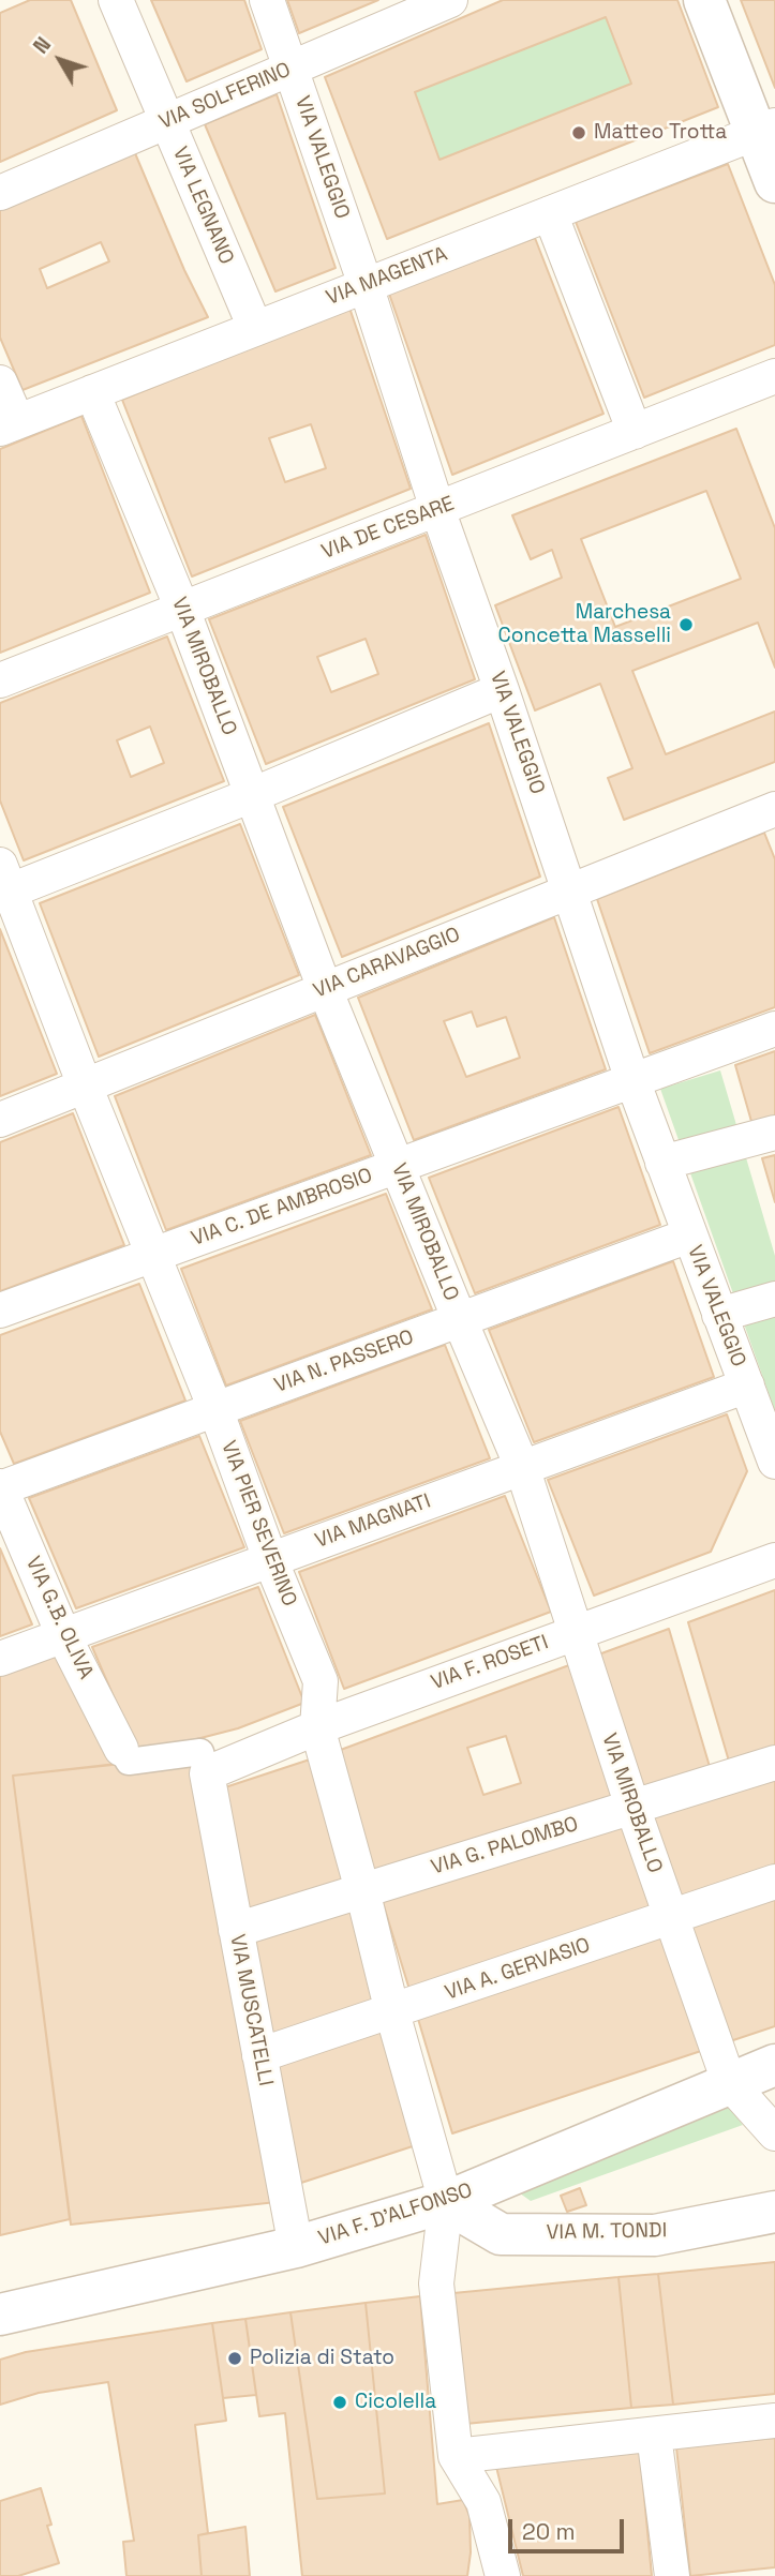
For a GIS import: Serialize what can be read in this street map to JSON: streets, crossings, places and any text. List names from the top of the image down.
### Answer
{
  "streets": {
    "street": [
      "VIA SOLFERINO",
      "VIA VALEGGIO",
      "VIA LEGNANO",
      "VIA MAGENTA",
      "VIA DE CESARE",
      "VIA MIROBALLO",
      "VIA CARAVAGGIO",
      "VIA C. DE AMBROSIO",
      "VIA N. PASSERO",
      "VIA MAGNATI",
      "VIA PIER SEVERINO",
      "VIA G.B. OLIVA",
      "VIA F. ROSETI",
      "VIA G. PALOMBO",
      "VIA A. GERVASIO",
      "VIA MUSCATELLI",
      "VIA F. D'ALFONSO",
      "VIA M. TONDI"
    ]
  },
  "crossings": [
    ["VIA SOLFERINO", "VIA VALEGGIO"],
    ["VIA SOLFERINO", "VIA LEGNANO"],
    ["VIA VALEGGIO", "VIA MAGENTA"],
    ["VIA VALEGGIO", "VIA DE CESARE"],
    ["VIA VALEGGIO", "VIA CARAVAGGIO"],
    ["VIA VALEGGIO", "VIA C. DE AMBROSIO"],
    ["VIA VALEGGIO", "VIA N. PASSERO"],
    ["VIA VALEGGIO", "VIA MAGNATI"],
    ["VIA LEGNANO", "VIA MAGENTA"],
    ["VIA MAGENTA", "VIA MIROBALLO"],
    ["VIA DE CESARE", "VIA MIROBALLO"],
    ["VIA MIROBALLO", "VIA CARAVAGGIO"],
    ["VIA MIROBALLO", "VIA C. DE AMBROSIO"],
    ["VIA MIROBALLO", "VIA N. PASSERO"],
    ["VIA MIROBALLO", "VIA MAGNATI"],
    ["VIA MIROBALLO", "VIA F. ROSETI"],
    ["VIA MIROBALLO", "VIA G. PALOMBO"],
    ["VIA MIROBALLO", "VIA A. GERVASIO"],
    ["VIA MIROBALLO", "VIA F. D'ALFONSO"],
    ["VIA CARAVAGGIO", "VIA PIER SEVERINO"],
    ["VIA C. DE AMBROSIO", "VIA PIER SEVERINO"],
    ["VIA N. PASSERO", "VIA PIER SEVERINO"],
    ["VIA N. PASSERO", "VIA G.B. OLIVA"],
    ["VIA MAGNATI", "VIA PIER SEVERINO"],
    ["VIA MAGNATI", "VIA G.B. OLIVA"],
    ["VIA PIER SEVERINO", "VIA F. ROSETI"],
    ["VIA PIER SEVERINO", "VIA G. PALOMBO"],
    ["VIA PIER SEVERINO", "VIA A. GERVASIO"],
    ["VIA PIER SEVERINO", "VIA F. D'ALFONSO"],
    ["VIA PIER SEVERINO", "VIA M. TONDI"],
    ["VIA F. ROSETI", "VIA MUSCATELLI"],
    ["VIA G. PALOMBO", "VIA MUSCATELLI"],
    ["VIA A. GERVASIO", "VIA MUSCATELLI"],
    ["VIA MUSCATELLI", "VIA F. D'ALFONSO"],
    ["VIA F. D'ALFONSO", "VIA M. TONDI"]
  ],
  "places": [
    "Matteo Trotta",
    "Marchesa Concetta Masselli",
    "Polizia di Stato",
    "Cicolella"
  ],
  "scale_bar": "20 m",
  "north": "top left"
}
